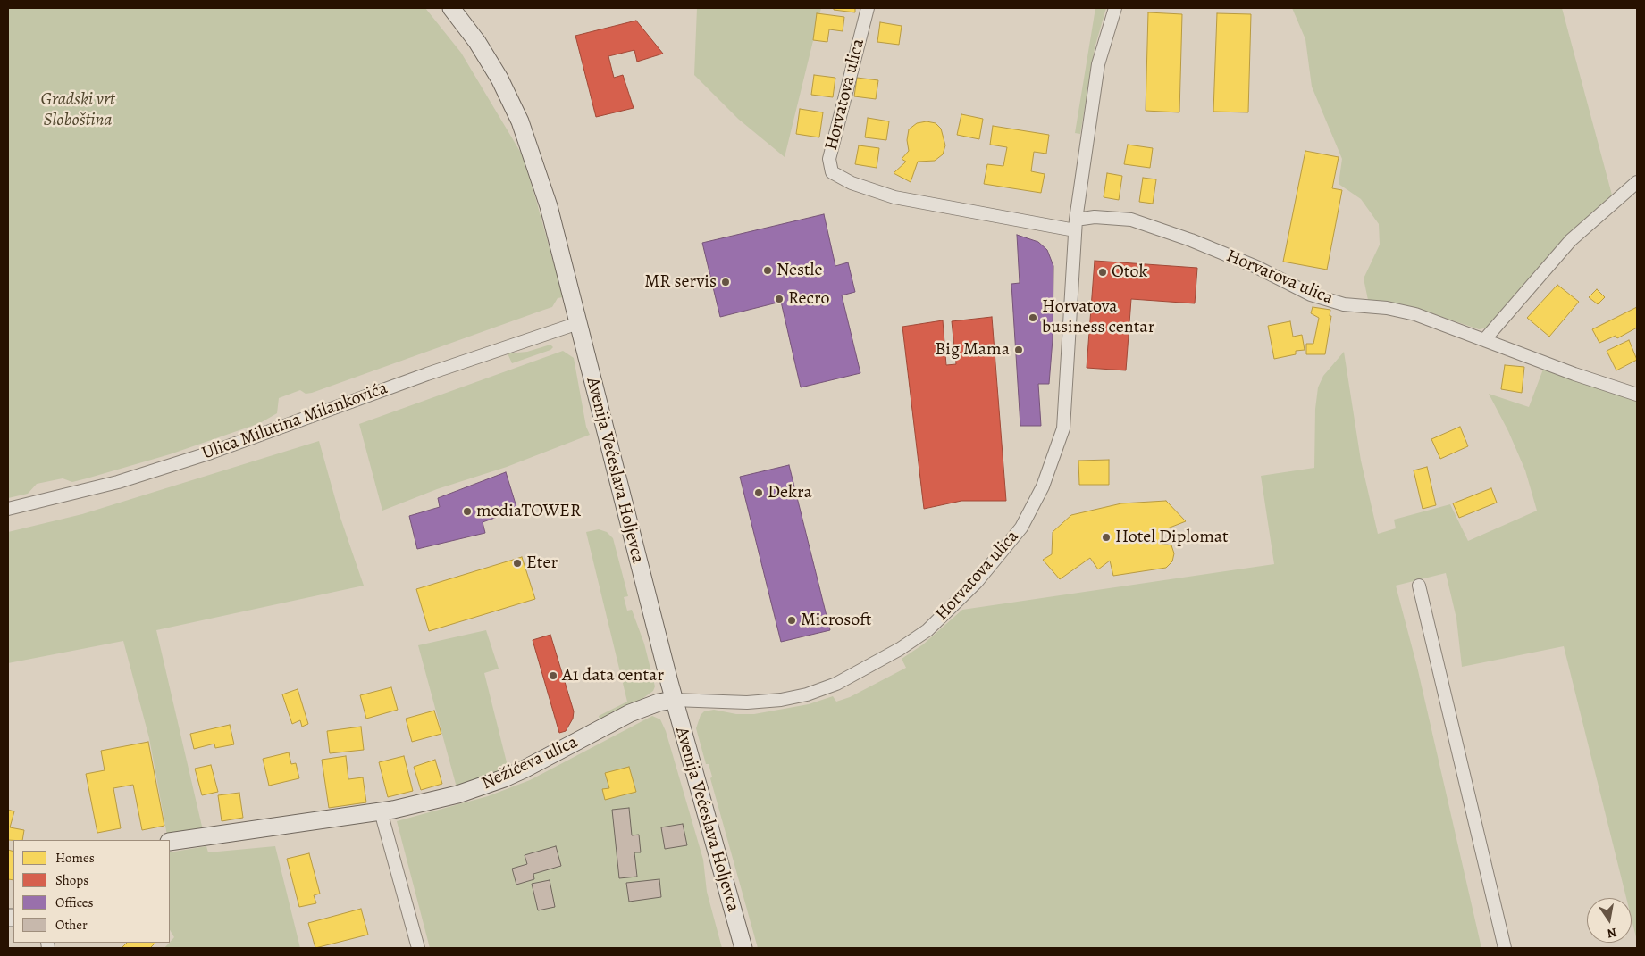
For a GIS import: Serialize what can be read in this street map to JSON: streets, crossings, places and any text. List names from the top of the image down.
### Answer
{
  "streets": {
    "street": [
      "Horvatova ulica",
      "Ulica Milutina Milankovića",
      "Avenija Većeslava Holjevca",
      "Nežićeva ulica"
    ]
  },
  "crossings": [
    ["Horvatova ulica", "Avenija Većeslava Holjevca"],
    ["Horvatova ulica", "Nežićeva ulica"],
    ["Ulica Milutina Milankovića", "Avenija Većeslava Holjevca"],
    ["Avenija Većeslava Holjevca", "Nežićeva ulica"]
  ],
  "parks": ["Gradski vrt Sloboština"],
  "places": [
    "Nestle",
    "Otok",
    "MR servis",
    "Recro",
    "Horvatova business centar",
    "Big Mama",
    "Dekra",
    "mediaTOWER",
    "Hotel Diplomat",
    "Eter",
    "Microsoft",
    "A1 data centar"
  ],
  "legend": [
    "Homes",
    "Shops",
    "Offices",
    "Other"
  ],
  "north": "bottom"
}
